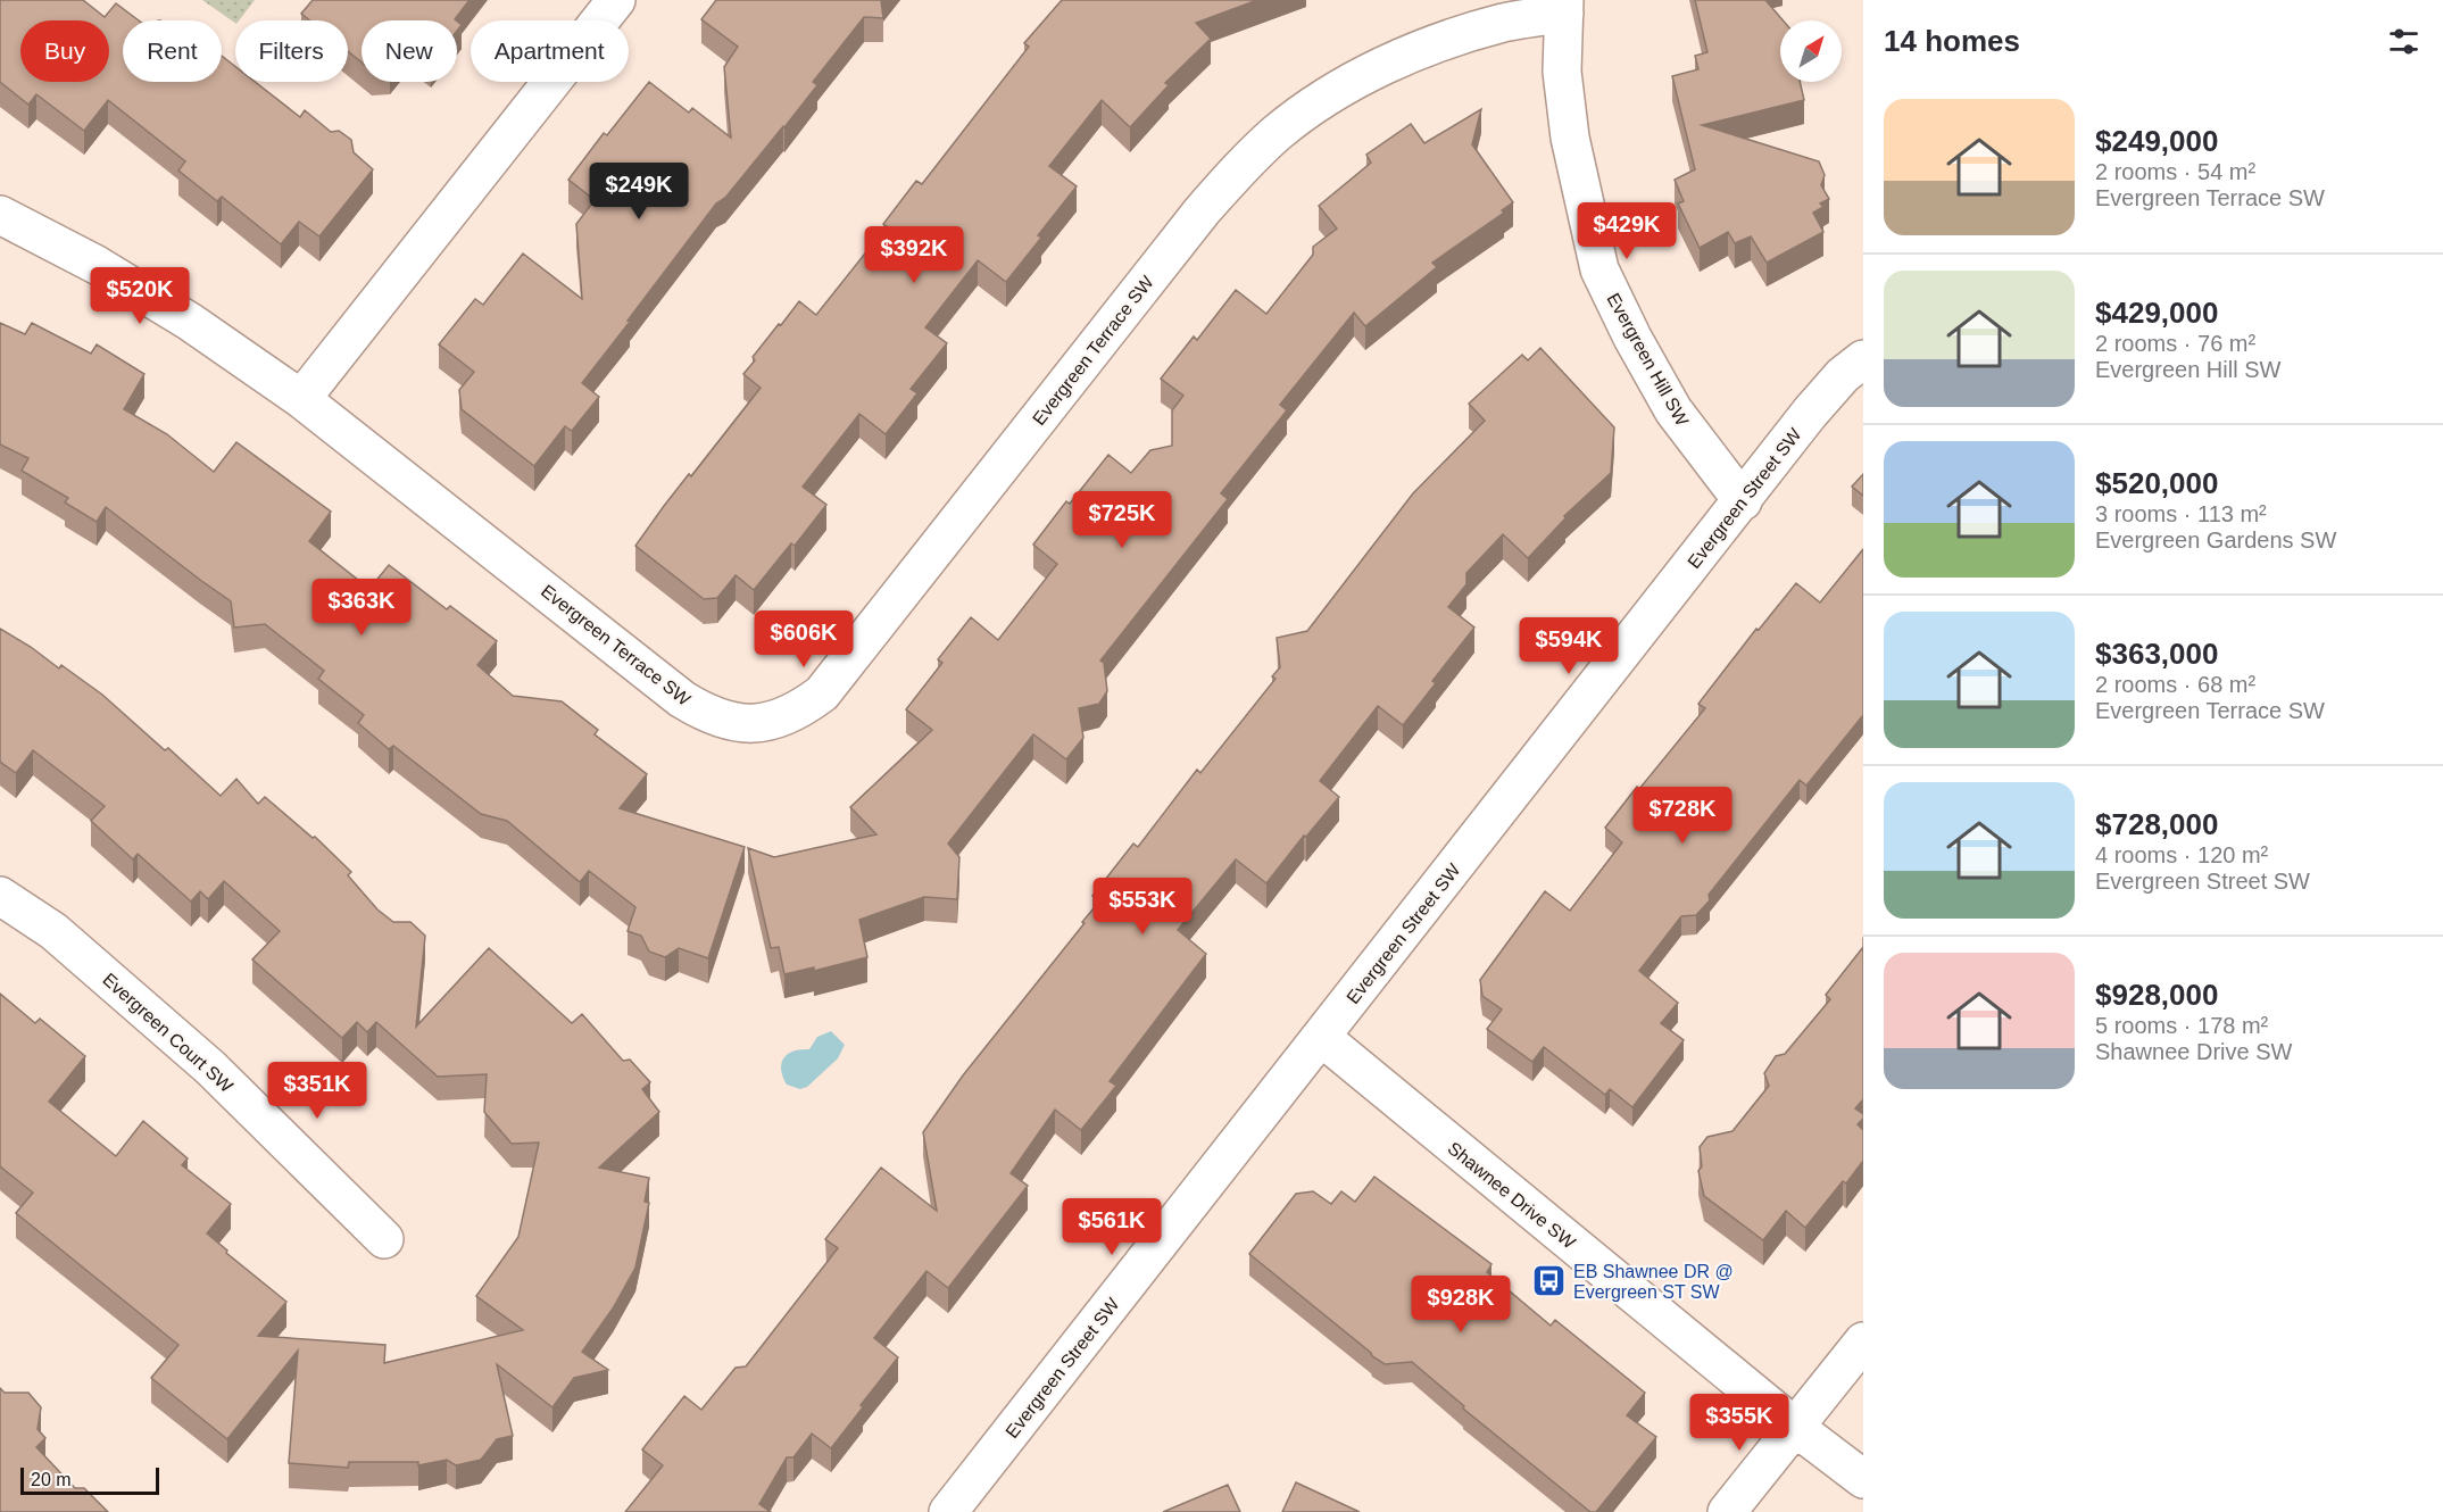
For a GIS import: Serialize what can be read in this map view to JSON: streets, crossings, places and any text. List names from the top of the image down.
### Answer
{
  "streets": {
    "street": [
      "Evergreen Terrace SW",
      "Evergreen Hill SW",
      "Evergreen Street SW",
      "Evergreen Court SW",
      "Shawnee Drive SW"
    ]
  },
  "crossings": [
    ["Evergreen Terrace SW", "Evergreen Hill SW"],
    ["Evergreen Hill SW", "Evergreen Street SW"],
    ["Evergreen Street SW", "Shawnee Drive SW"]
  ],
  "places": {
    "bus stop": ["EB Shawnee DR @ Evergreen ST SW"]
  },
  "scale_bar": "20 m",
  "north": "top right",
  "page": {
    "heading": "14 homes",
    "chip": [
      "Buy",
      "Rent",
      "Filters",
      "New",
      "Apartment"
    ],
    "list": [
      {
        "name": "$249,000",
        "note": "2 rooms · 54 m² · Evergreen Terrace SW"
      },
      {
        "name": "$429,000",
        "note": "2 rooms · 76 m² · Evergreen Hill SW"
      },
      {
        "name": "$520,000",
        "note": "3 rooms · 113 m² · Evergreen Gardens SW"
      },
      {
        "name": "$363,000",
        "note": "2 rooms · 68 m² · Evergreen Terrace SW"
      },
      {
        "name": "$728,000",
        "note": "4 rooms · 120 m² · Evergreen Street SW"
      },
      {
        "name": "$928,000",
        "note": "5 rooms · 178 m² · Shawnee Drive SW"
      }
    ],
    "price": [
      "$249K",
      "$429K",
      "$392K",
      "$520K",
      "$725K",
      "$363K",
      "$606K",
      "$594K",
      "$728K",
      "$553K",
      "$351K",
      "$561K",
      "$928K",
      "$355K"
    ],
    "scale": "20 m"
  }
}
